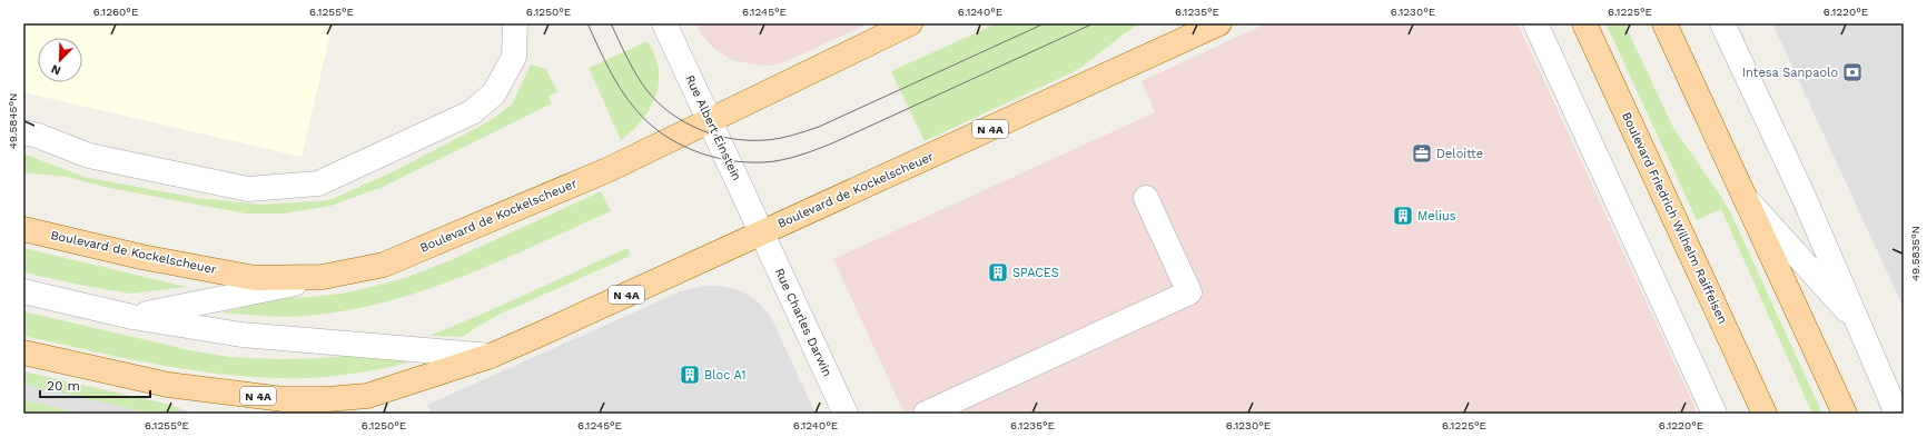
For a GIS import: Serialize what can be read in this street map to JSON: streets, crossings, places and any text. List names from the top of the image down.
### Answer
{
  "streets": {
    "main road": ["N 4A", "Boulevard de Kockelscheuer", "Boulevard Friedrich Wilhelm Raiffeisen"],
    "street": ["Rue Albert Einstein", "Rue Charles Darwin"]
  },
  "crossings": [
    ["Rue Albert Einstein", "Boulevard de Kockelscheuer"],
    ["Rue Albert Einstein", "Rue Charles Darwin"],
    ["Boulevard de Kockelscheuer", "Rue Charles Darwin"]
  ],
  "places": {
    "bank": ["Intesa Sanpaolo"],
    "office": ["Deloitte"],
    "building": ["Melius", "SPACES", "Bloc A1"]
  },
  "scale_bar": "20 m",
  "north": "bottom left",
  "coordinates": [
    "6.1260°E",
    "6.1255°E",
    "6.1250°E",
    "6.1245°E",
    "6.1240°E",
    "6.1235°E",
    "6.1230°E",
    "6.1225°E",
    "6.1220°E",
    "49.5845°N",
    "49.5835°N"
  ]
}
